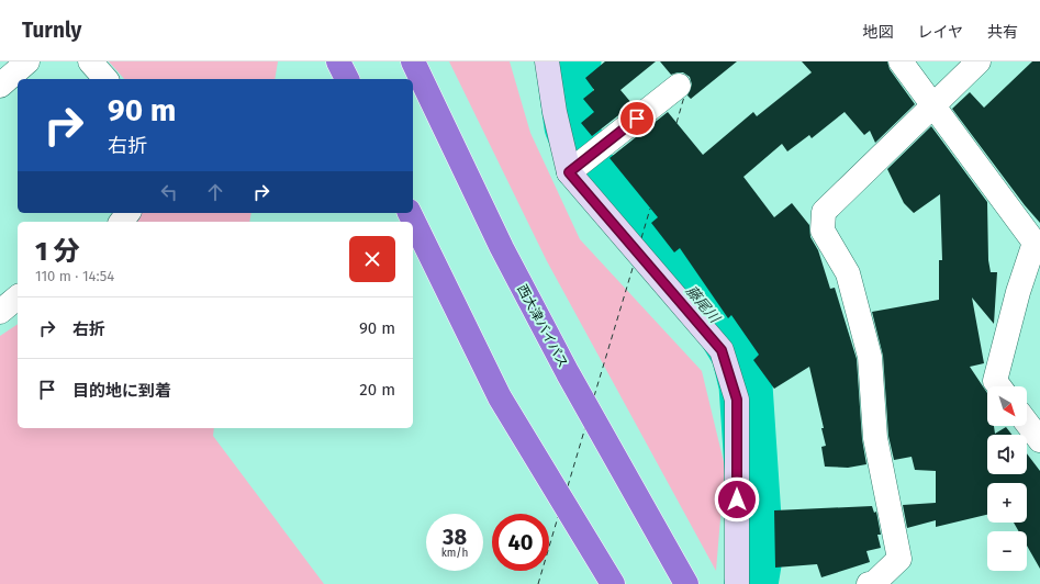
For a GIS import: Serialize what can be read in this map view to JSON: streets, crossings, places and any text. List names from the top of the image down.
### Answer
{
  "streets": {
    "highway": ["西大津バイパス"]
  },
  "water": ["藤尾川"],
  "north": "bottom right",
  "page": {
    "header": "Turnly",
    "nav": ["地図", "レイヤ", "共有"],
    "turn": ["90 m", "右折"],
    "heading": ["1 分", "110 m · 14:54"],
    "list": [
      {
        "name": "右折",
        "value": "90 m"
      },
      {
        "name": "目的地に到着",
        "value": "20 m"
      }
    ],
    "map_buttons": ["+", "−"],
    "speed": "38 km/h",
    "limit": "40"
  }
}
